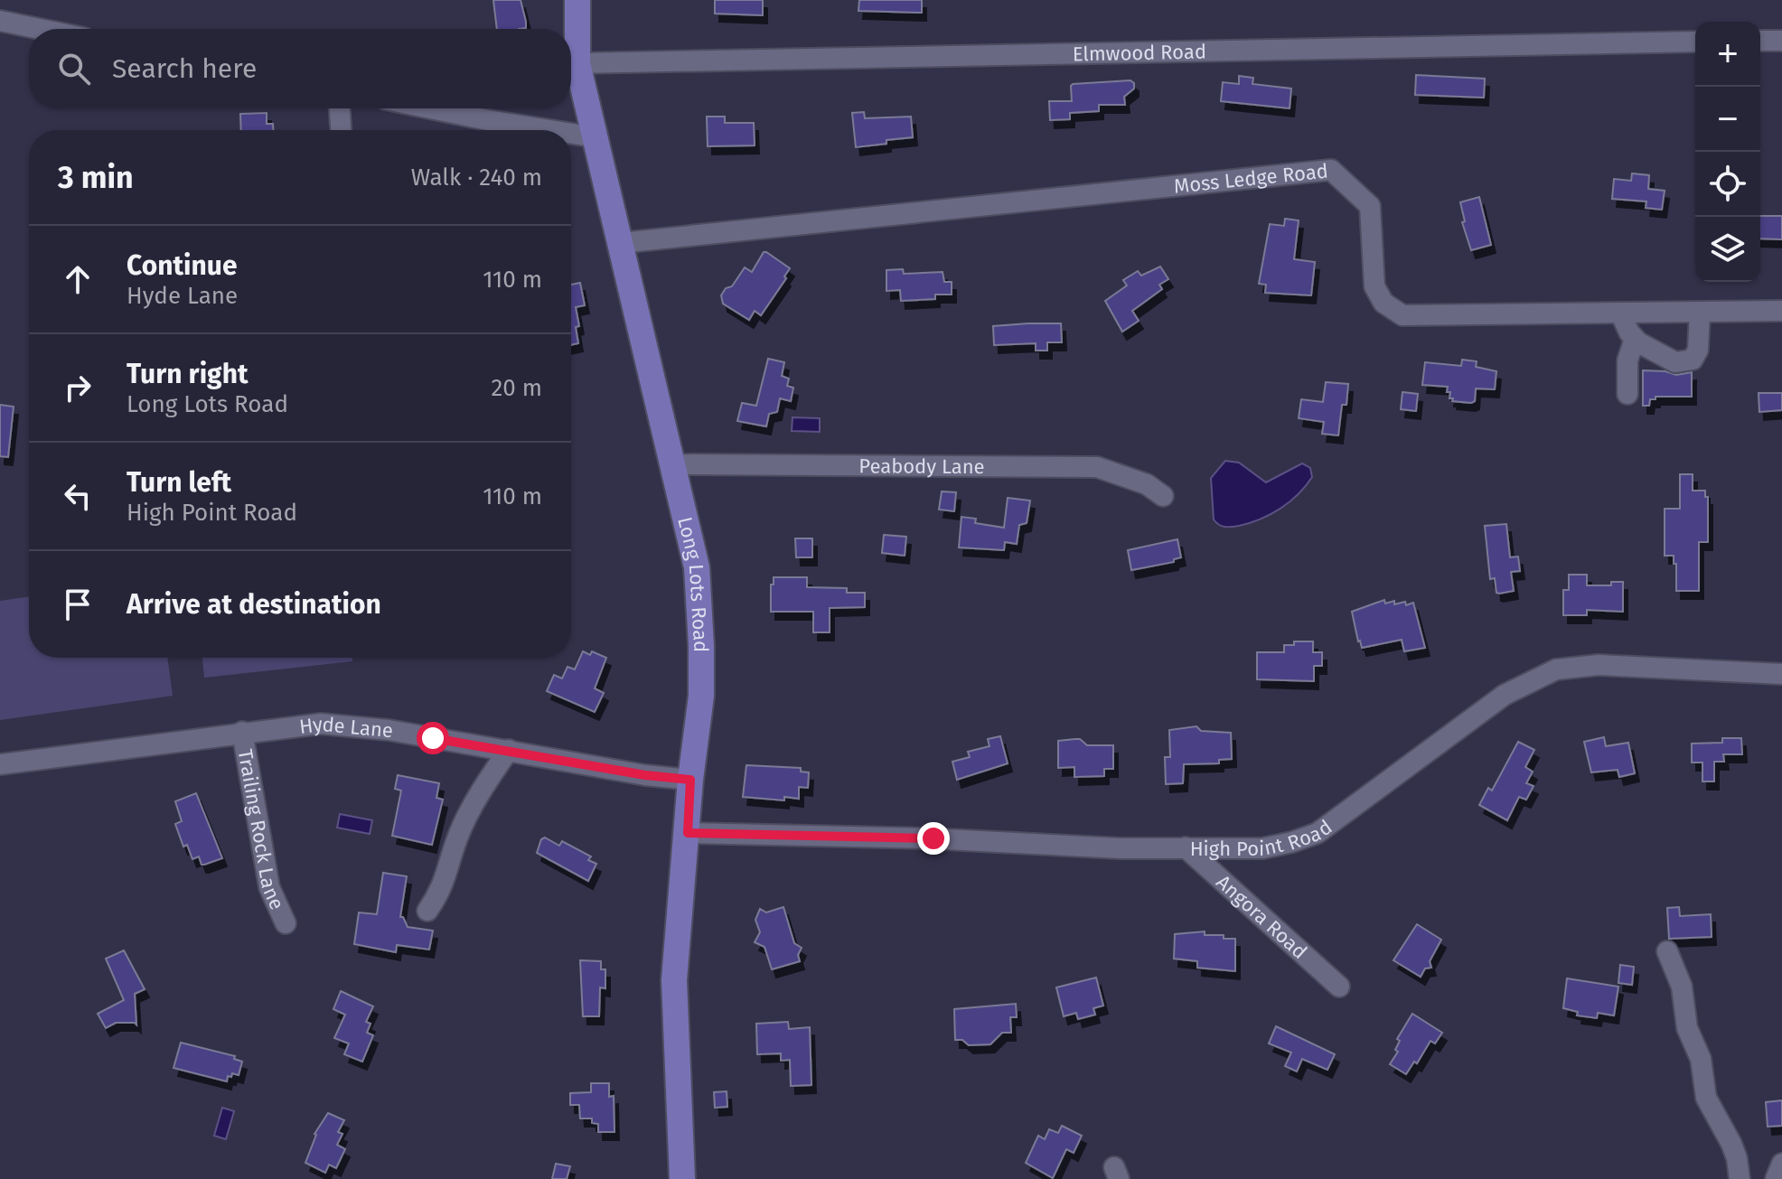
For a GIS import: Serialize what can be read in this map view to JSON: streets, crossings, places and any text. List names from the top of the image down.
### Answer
{
  "streets": {
    "main road": ["Long Lots Road"],
    "street": [
      "Elmwood Road",
      "Moss Ledge Road",
      "Peabody Lane",
      "Hyde Lane",
      "Trailing Rock Lane",
      "High Point Road",
      "Angora Road"
    ]
  },
  "crossings": [
    ["Elmwood Road", "Long Lots Road"],
    ["Moss Ledge Road", "Long Lots Road"],
    ["Peabody Lane", "Long Lots Road"],
    ["Long Lots Road", "Hyde Lane"],
    ["Long Lots Road", "High Point Road"],
    ["Hyde Lane", "Trailing Rock Lane"],
    ["High Point Road", "Angora Road"]
  ],
  "page": {
    "map_buttons": ["+", "−"],
    "search": "Search here",
    "heading": ["3 min", "Walk · 240 m"],
    "list": [
      ["Continue", "Hyde Lane", "110 m"],
      ["Turn right", "Long Lots Road", "20 m"],
      ["Turn left", "High Point Road", "110 m"],
      "Arrive at destination"
    ]
  }
}
